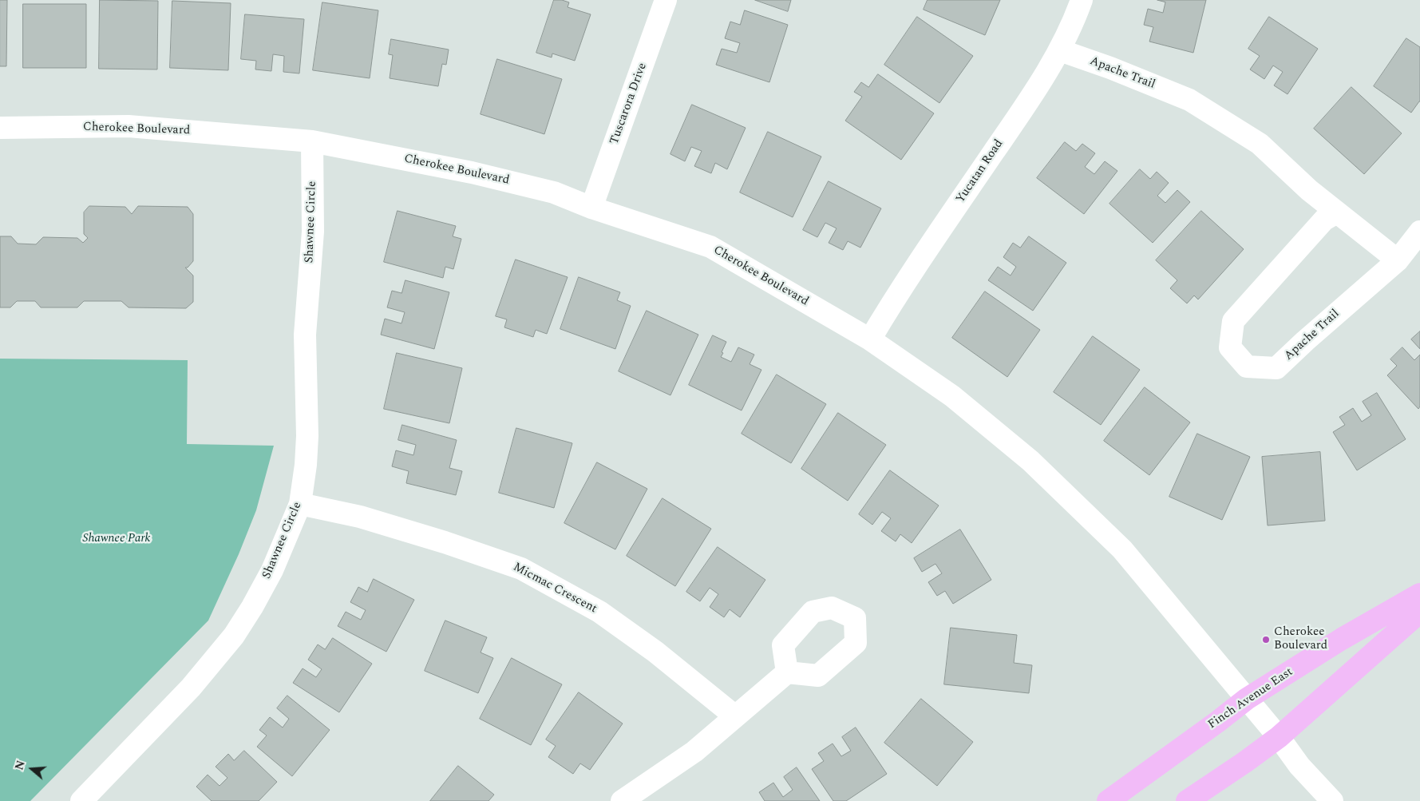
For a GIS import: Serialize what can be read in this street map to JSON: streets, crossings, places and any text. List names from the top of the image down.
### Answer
{
  "streets": {
    "main road": ["Finch Avenue East"],
    "street": [
      "Apache Trail",
      "Tuscarora Drive",
      "Cherokee Boulevard",
      "Yucatan Road",
      "Shawnee Circle",
      "Micmac Crescent"
    ]
  },
  "crossings": [
    ["Apache Trail", "Yucatan Road"],
    ["Tuscarora Drive", "Cherokee Boulevard"],
    ["Cherokee Boulevard", "Yucatan Road"],
    ["Cherokee Boulevard", "Shawnee Circle"],
    ["Cherokee Boulevard", "Finch Avenue East"],
    ["Shawnee Circle", "Micmac Crescent"]
  ],
  "parks": ["Shawnee Park"],
  "places": ["Cherokee Boulevard"],
  "north": "left"
}
